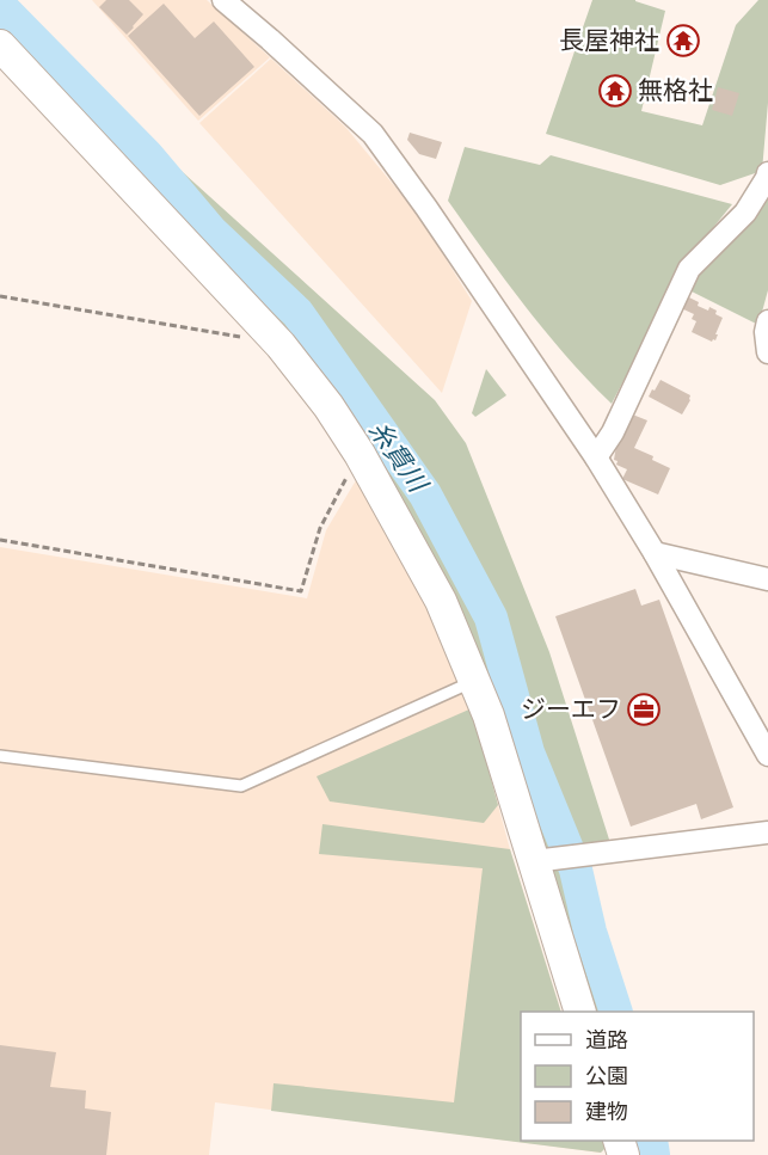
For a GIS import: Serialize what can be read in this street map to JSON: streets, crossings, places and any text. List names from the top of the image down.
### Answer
{
  "water": ["糸貫川"],
  "places": {
    "temple": ["長屋神社", "無格社"],
    "office": ["ジーエフ"]
  },
  "legend": ["道路", "公園", "建物"]
}
